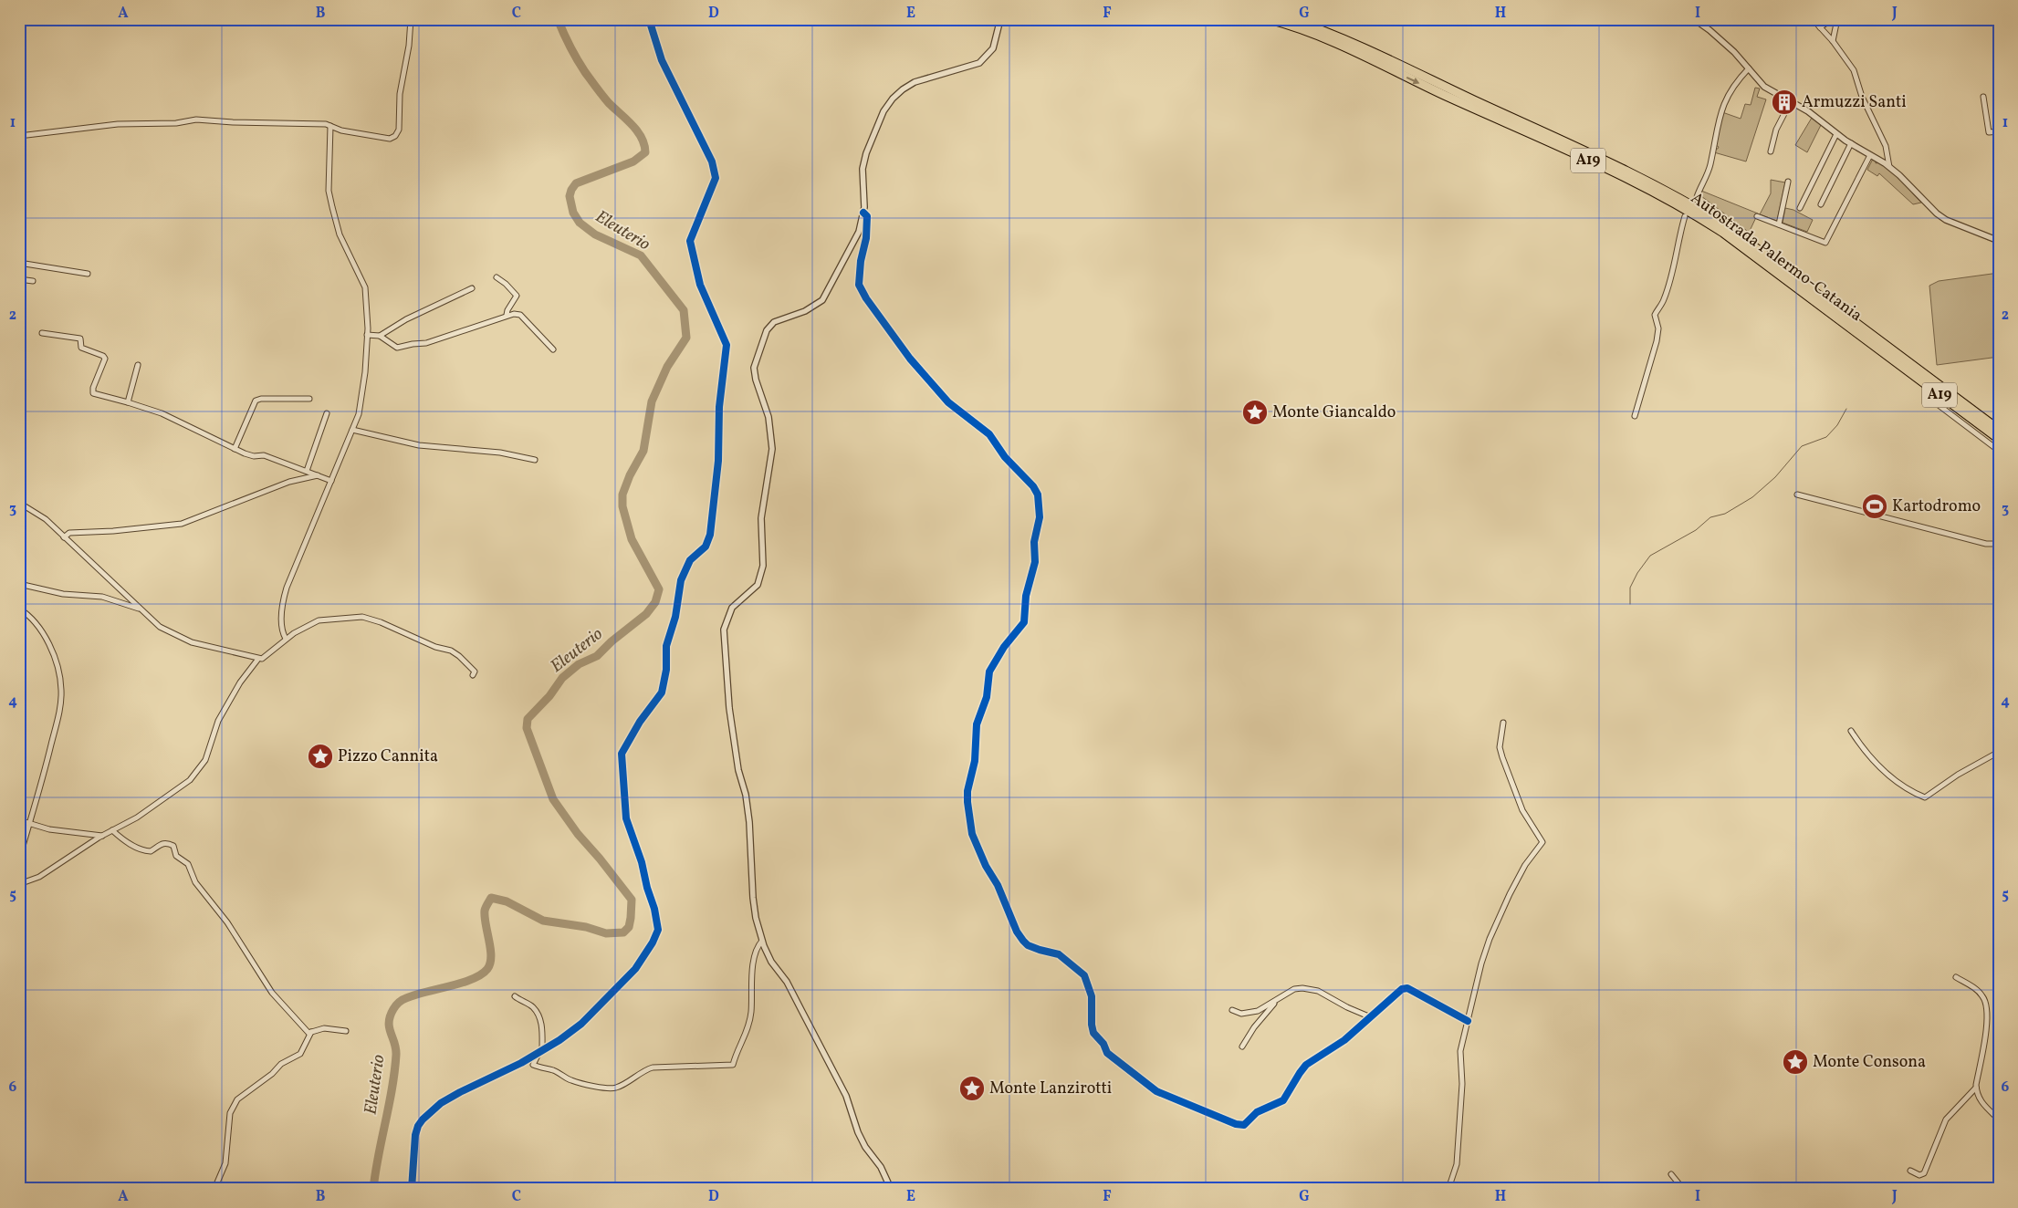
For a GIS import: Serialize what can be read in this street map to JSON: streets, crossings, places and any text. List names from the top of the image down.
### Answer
{
  "streets": {
    "highway": ["A19", "Autostrada Palermo-Catania"]
  },
  "water": ["Eleuterio"],
  "places": {
    "building": ["Armuzzi Santi"],
    "place": [
      "Monte Giancaldo",
      "Pizzo Cannita",
      "Monte Consona",
      "Monte Lanzirotti"
    ],
    "sports": ["Kartodromo"]
  },
  "grid": {
    "columns": [
      "A",
      "B",
      "C",
      "D",
      "E",
      "F",
      "G",
      "H",
      "I",
      "J"
    ],
    "rows": [
      "1",
      "2",
      "3",
      "4",
      "5",
      "6"
    ]
  }
}
